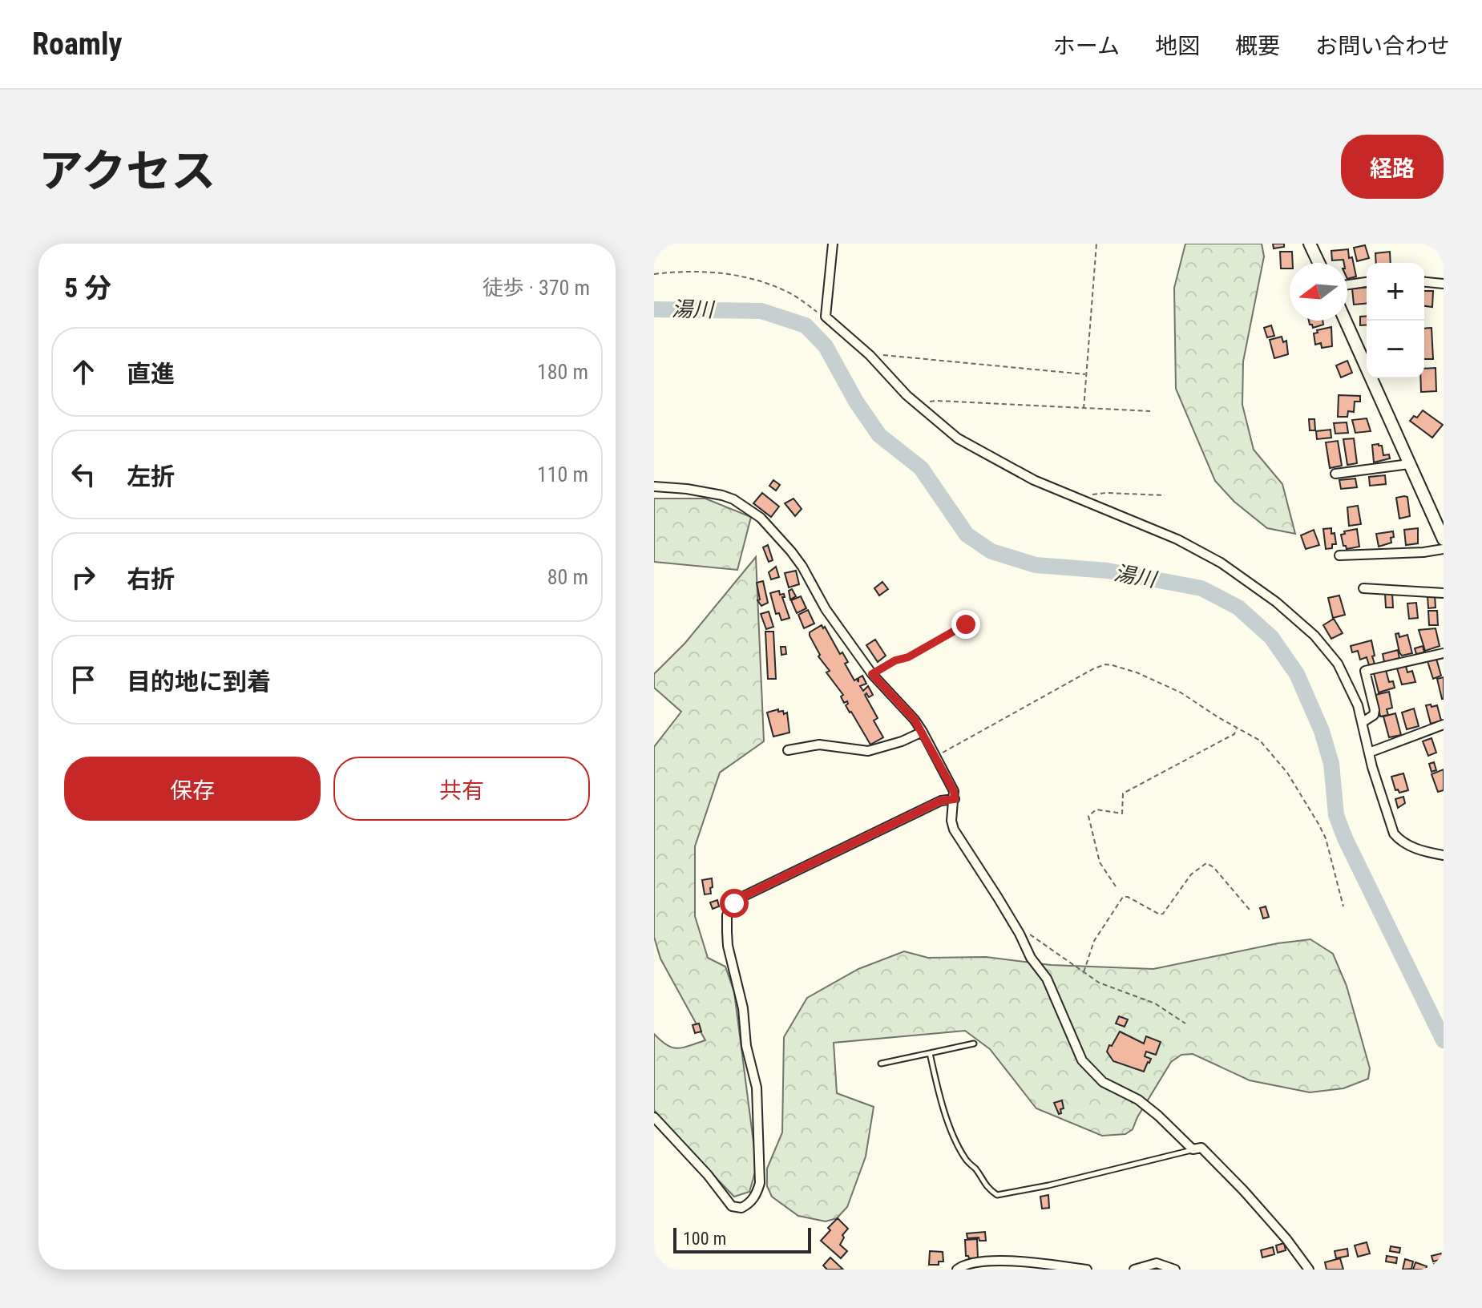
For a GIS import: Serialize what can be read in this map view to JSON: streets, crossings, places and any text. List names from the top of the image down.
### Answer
{
  "water": ["湯川"],
  "scale_bar": "100 m",
  "north": "left",
  "page": {
    "header": "Roamly",
    "nav": [
      "ホーム",
      "地図",
      "概要",
      "お問い合わせ"
    ],
    "title": "アクセス",
    "buttons": [
      "経路",
      ["保存", "共有"]
    ],
    "heading": ["5 分", "徒歩 · 370 m"],
    "map_buttons": ["+", "−"],
    "list": [
      ["直進", "180 m"],
      ["左折", "110 m"],
      ["右折", "80 m"],
      "目的地に到着"
    ],
    "scale": "100 m"
  }
}
